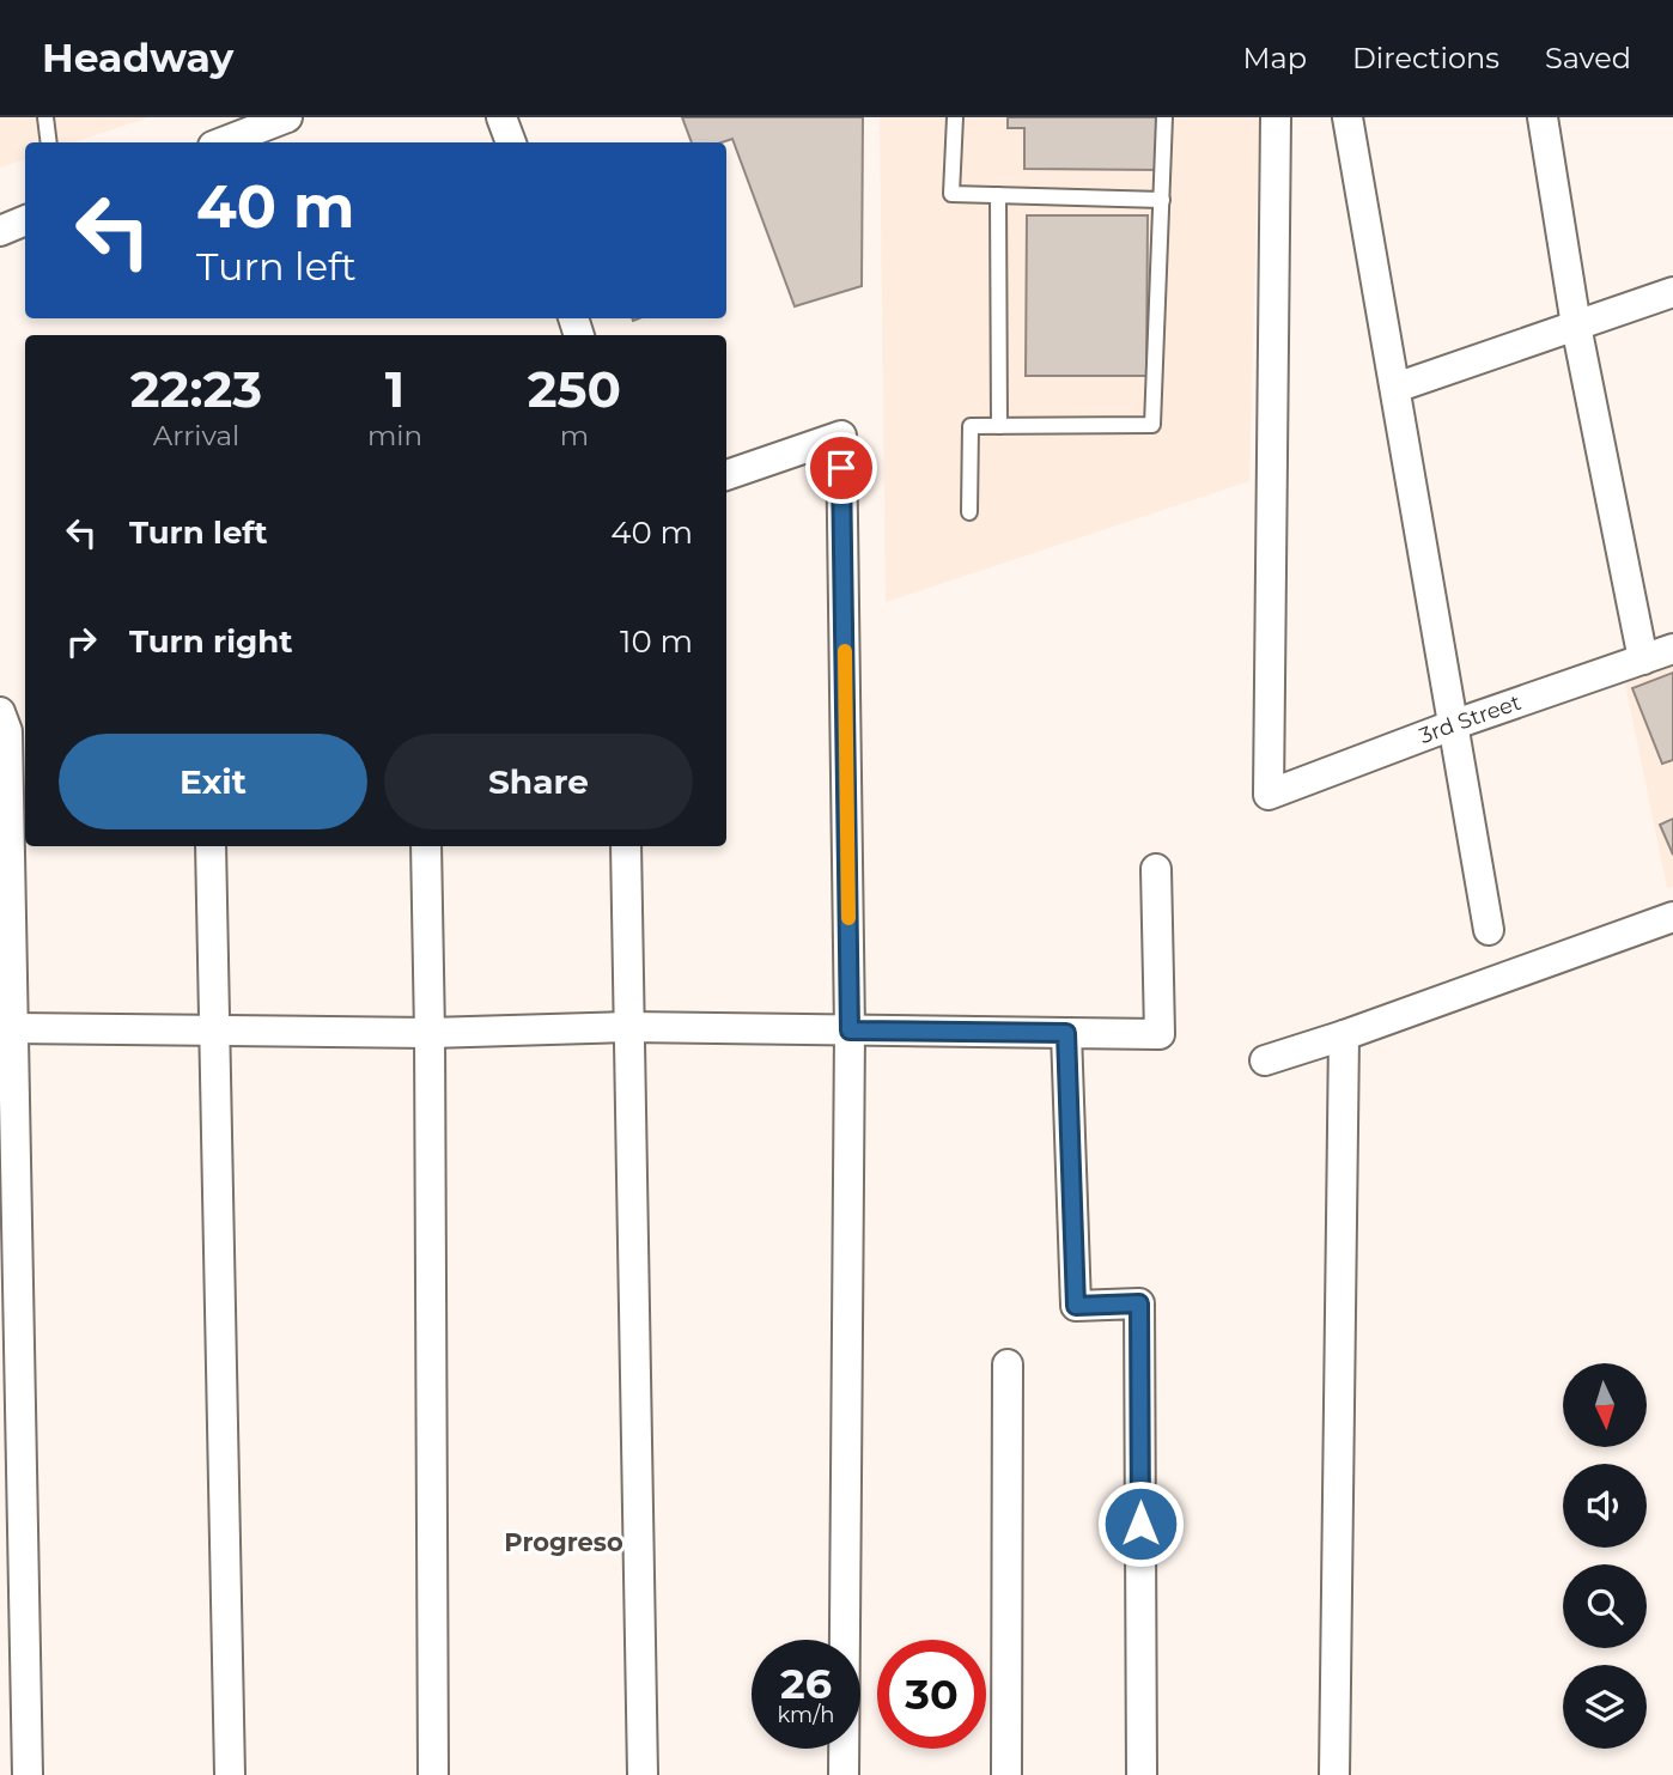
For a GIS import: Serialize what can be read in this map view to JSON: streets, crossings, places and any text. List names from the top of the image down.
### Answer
{
  "streets": {
    "street": ["3rd Street"]
  },
  "districts": ["Progreso"],
  "north": "bottom",
  "page": {
    "header": "Headway",
    "nav": ["Map", "Directions", "Saved"],
    "turn": ["40 m", "Turn left"],
    "eta": [
      "22:23",
      "Arrival",
      "1",
      "min",
      "250",
      "m"
    ],
    "list": [
      {
        "name": "Turn left",
        "value": "40 m"
      },
      {
        "name": "Turn right",
        "value": "10 m"
      }
    ],
    "buttons": ["Exit", "Share"],
    "speed": "26 km/h",
    "limit": "30"
  }
}
